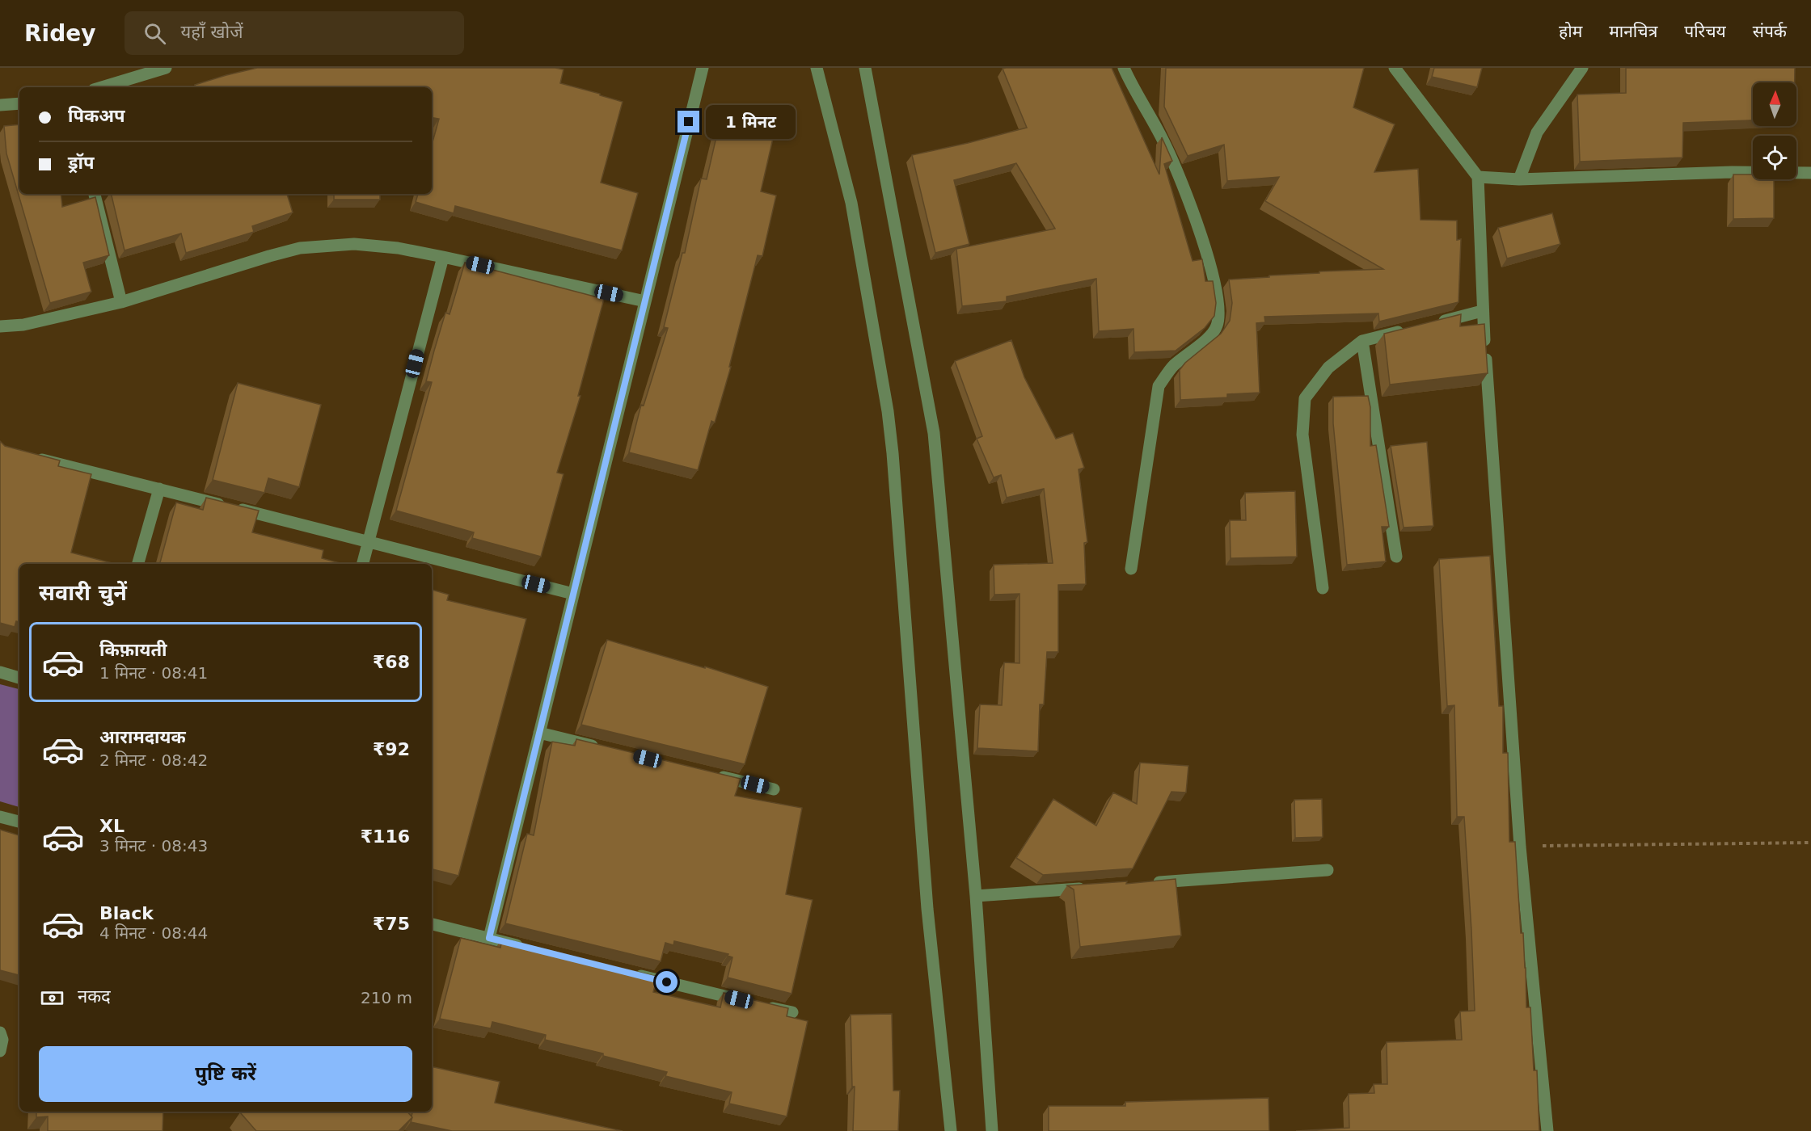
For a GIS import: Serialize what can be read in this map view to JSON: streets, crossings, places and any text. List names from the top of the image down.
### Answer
{
  "north": "top",
  "page": {
    "header": "Ridey",
    "search": "यहाँ खोजें",
    "nav": [
      "होम",
      "मानचित्र",
      "परिचय",
      "संपर्क"
    ],
    "banner": ["पिकअप", "ड्रॉप"],
    "bubble": "1 मिनट",
    "heading": "सवारी चुनें",
    "list": [
      {
        "name": "किफ़ायती",
        "note": "1 मिनट · 08:41",
        "value": "₹68"
      },
      {
        "name": "आरामदायक",
        "note": "2 मिनट · 08:42",
        "value": "₹92"
      },
      {
        "name": "XL",
        "note": "3 मिनट · 08:43",
        "value": "₹116"
      },
      {
        "name": "Black",
        "note": "4 मिनट · 08:44",
        "value": "₹75"
      }
    ],
    "pay": ["नकद", "210 m"],
    "buttons": "पुष्टि करें"
  }
}
